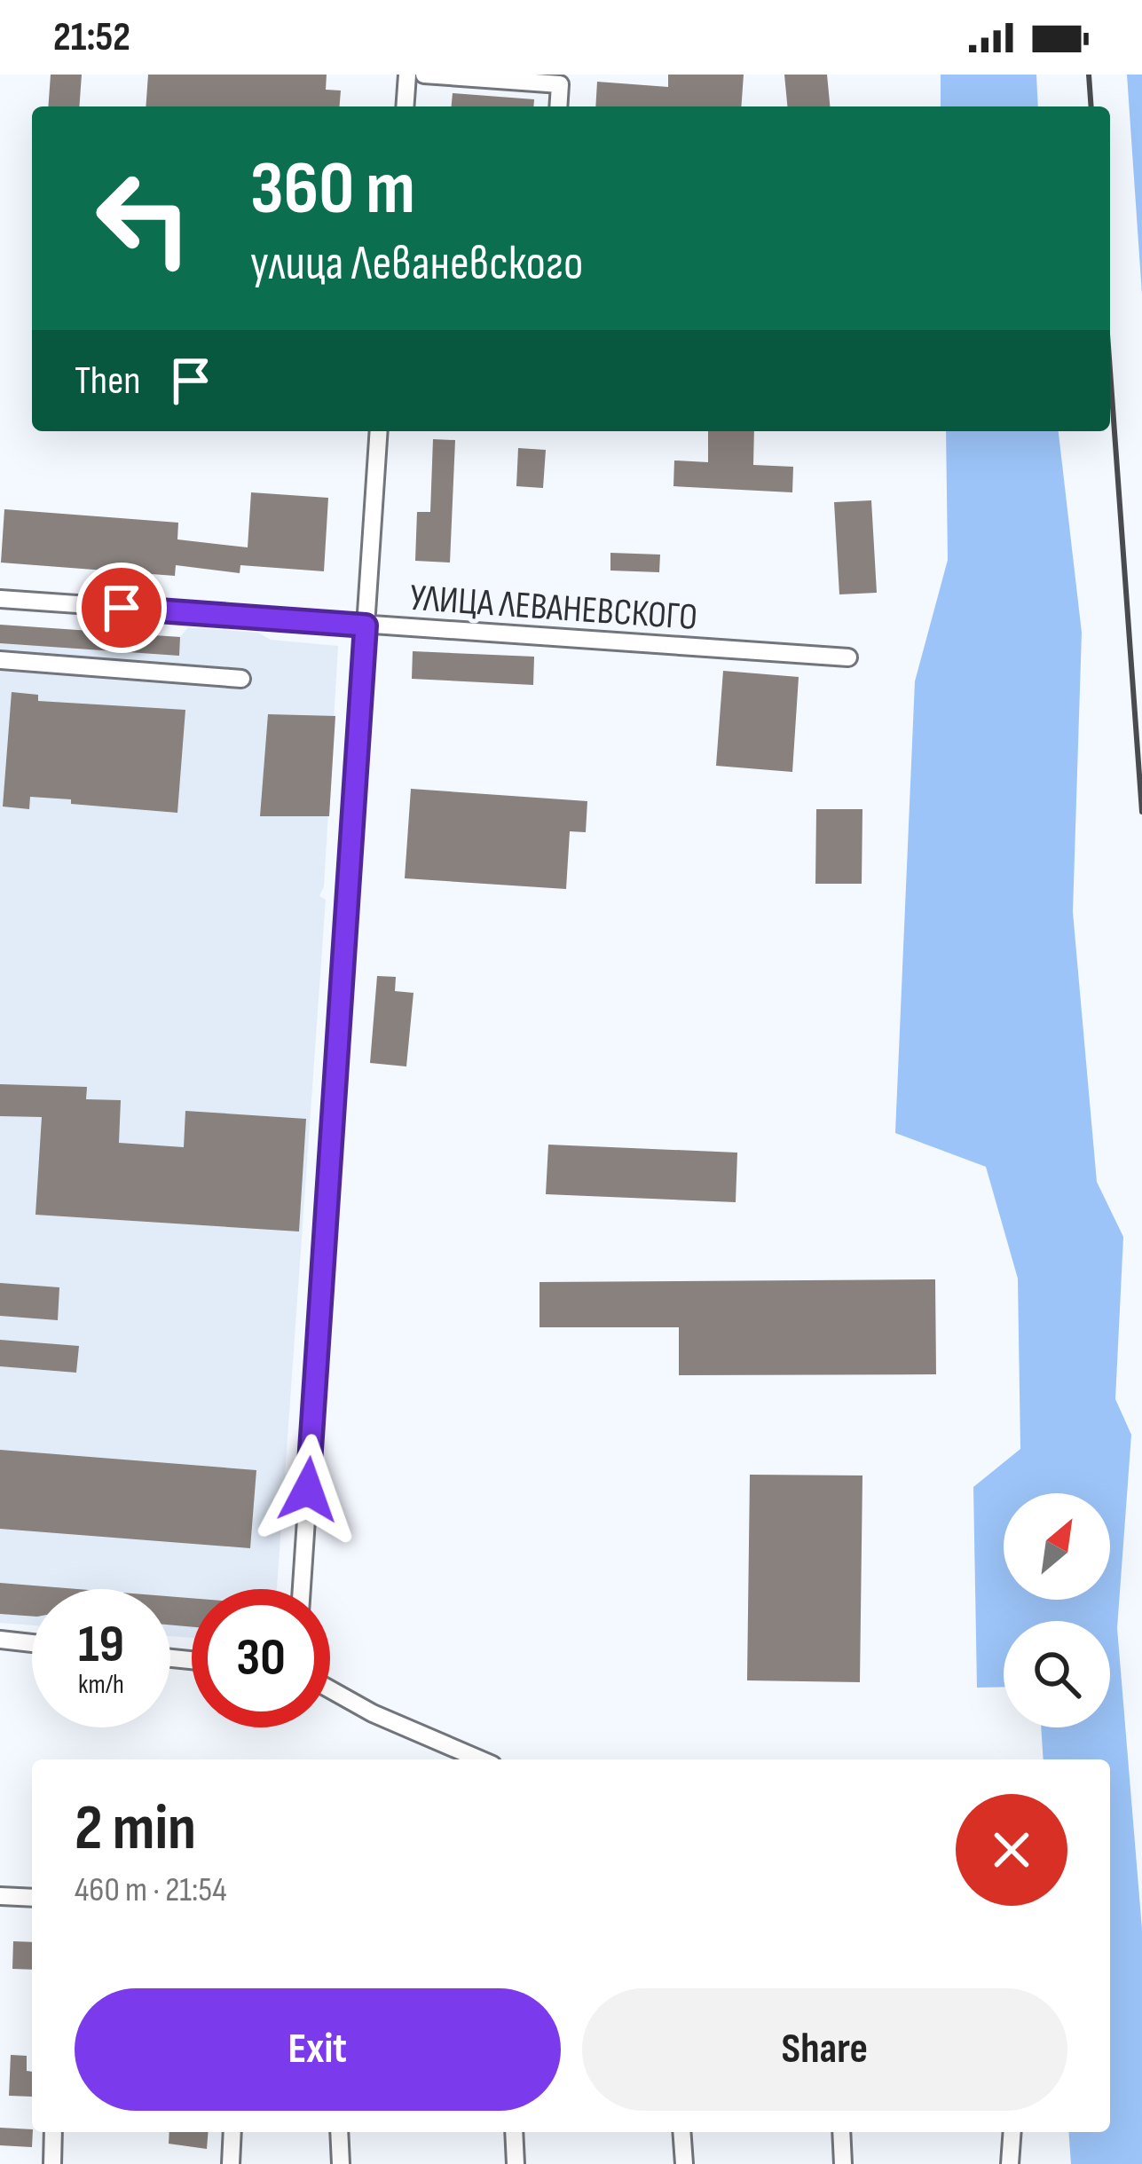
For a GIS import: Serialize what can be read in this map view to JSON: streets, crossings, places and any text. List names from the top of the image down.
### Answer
{
  "streets": {
    "street": ["УЛИЦА ЛЕВАНЕВСКОГО"]
  },
  "north": "top right",
  "page": {
    "status": "21:52",
    "turn": ["360 m", "улица Леваневского"],
    "then": "Then",
    "speed": "19 km/h",
    "limit": "30",
    "heading": ["2 min", "460 m · 21:54"],
    "buttons": ["Exit", "Share"]
  }
}
